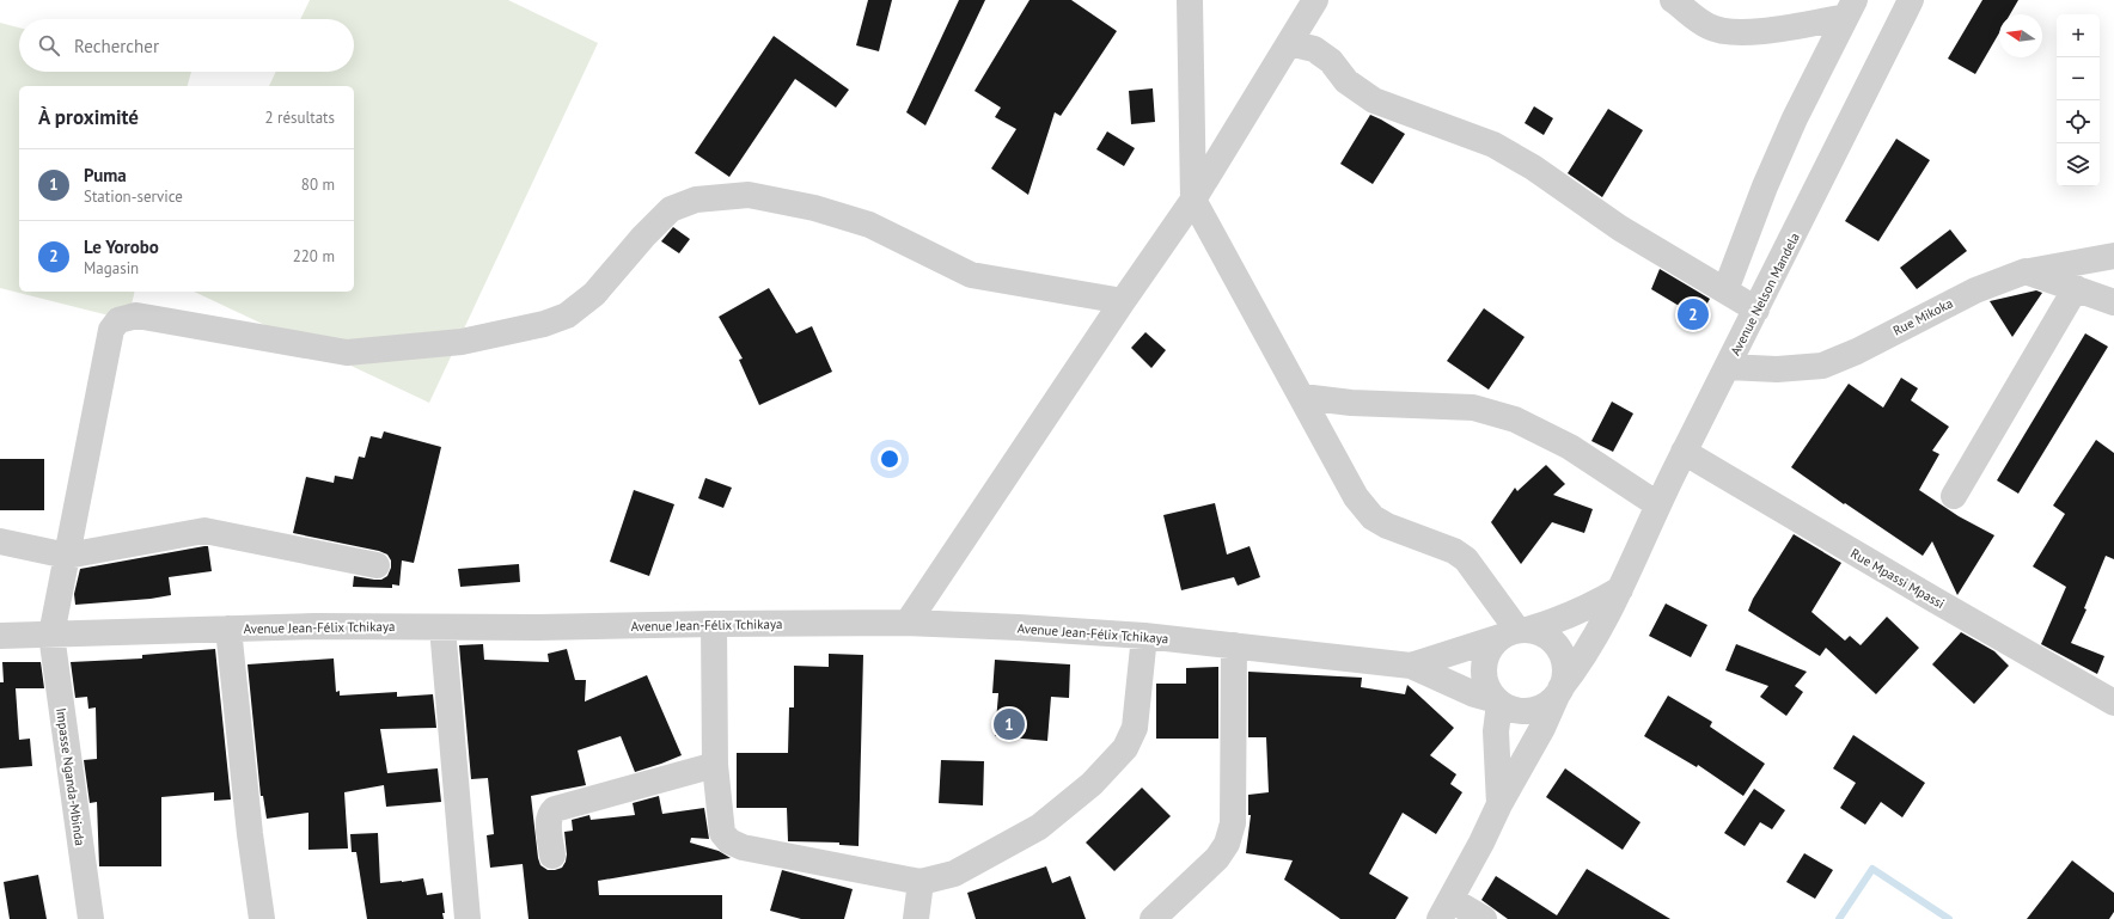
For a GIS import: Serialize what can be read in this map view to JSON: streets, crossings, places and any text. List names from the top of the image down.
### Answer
{
  "streets": {
    "street": [
      "Avenue Nelson Mandela",
      "Rue Mikoka",
      "Rue Mpassi Mpassi",
      "Avenue Jean-Félix Tchikaya",
      "Impasse Nganda-Mbinda"
    ]
  },
  "crossings": [
    ["Avenue Nelson Mandela", "Rue Mikoka"],
    ["Avenue Nelson Mandela", "Rue Mpassi Mpassi"],
    ["Avenue Nelson Mandela", "Avenue Jean-Félix Tchikaya"],
    ["Avenue Jean-Félix Tchikaya", "Impasse Nganda-Mbinda"]
  ],
  "north": "left",
  "page": {
    "map_buttons": ["+", "−"],
    "search": "Rechercher",
    "heading": ["À proximité", "2 résultats"],
    "list": [
      {
        "mark": "1",
        "name": "Puma",
        "note": "Station-service",
        "value": "80 m"
      },
      {
        "mark": "2",
        "name": "Le Yorobo",
        "note": "Magasin",
        "value": "220 m"
      }
    ],
    "pins": ["2", "1"]
  }
}
